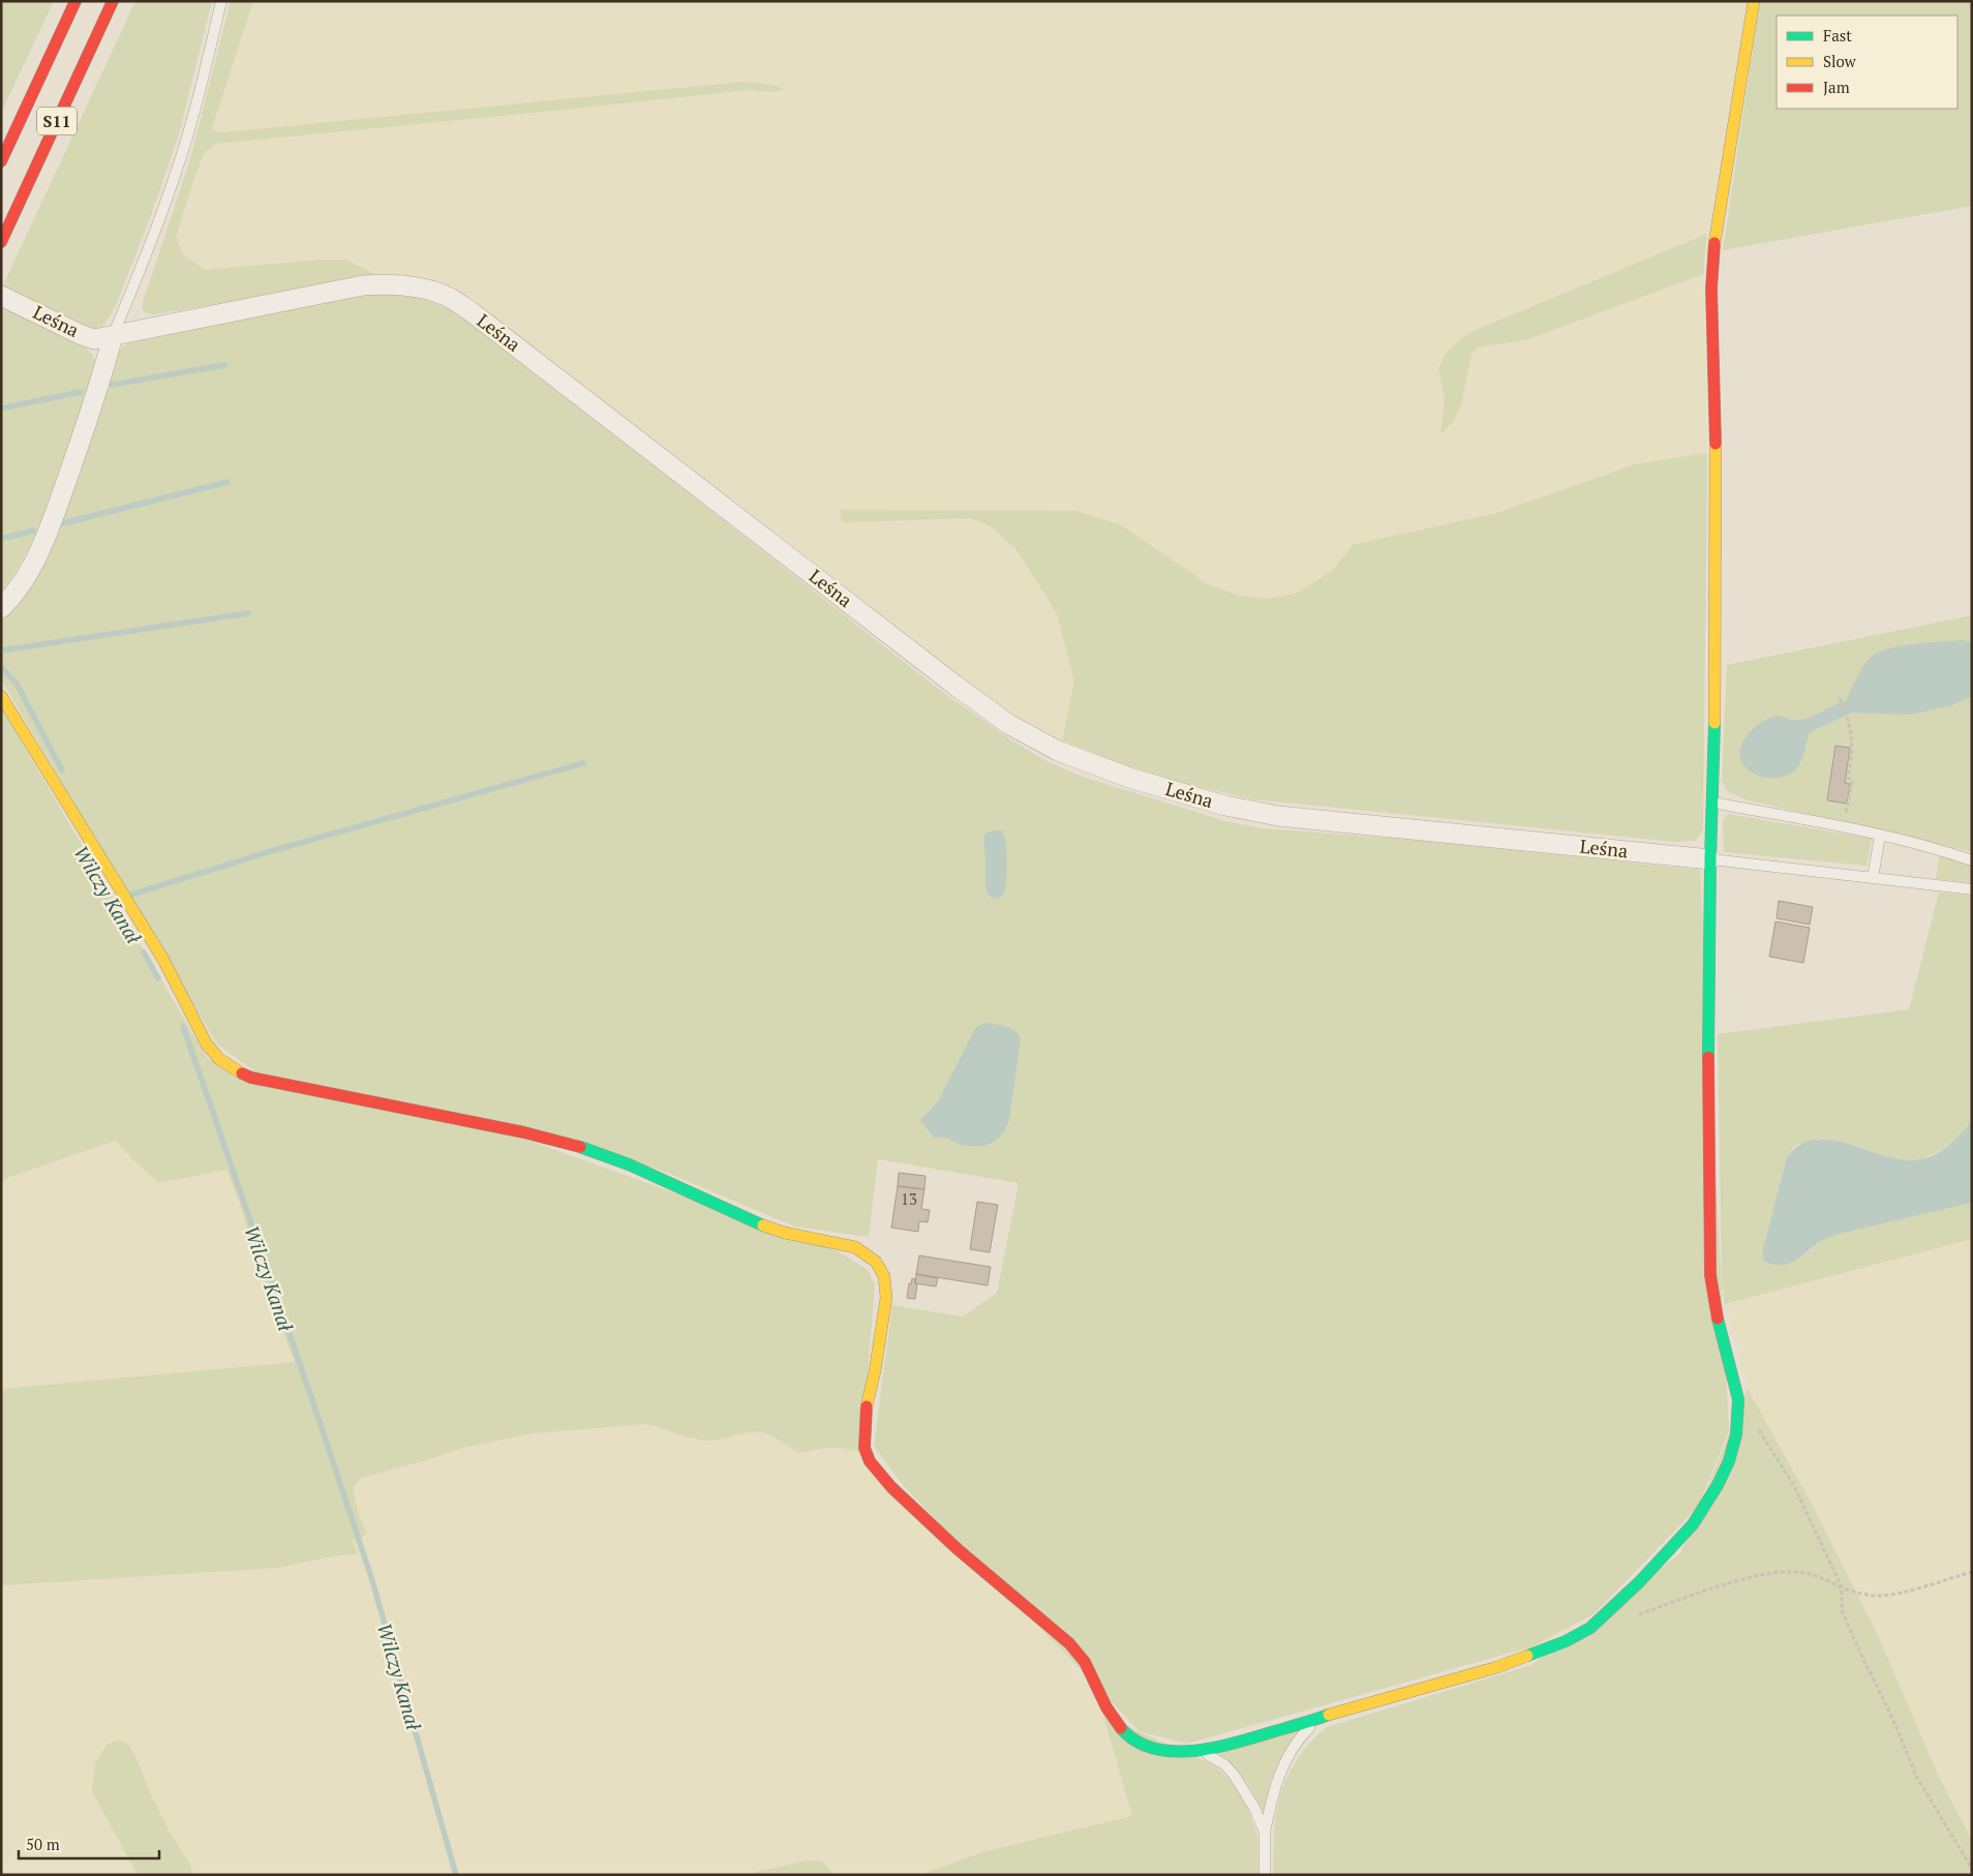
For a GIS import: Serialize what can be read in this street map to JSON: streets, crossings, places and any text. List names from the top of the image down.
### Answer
{
  "streets": {
    "main road": ["S11"],
    "street": ["Leśna"]
  },
  "water": ["Wilczy Kanał"],
  "house_numbers": ["13"],
  "legend": ["Fast", "Slow", "Jam"],
  "scale_bar": "50 m"
}
